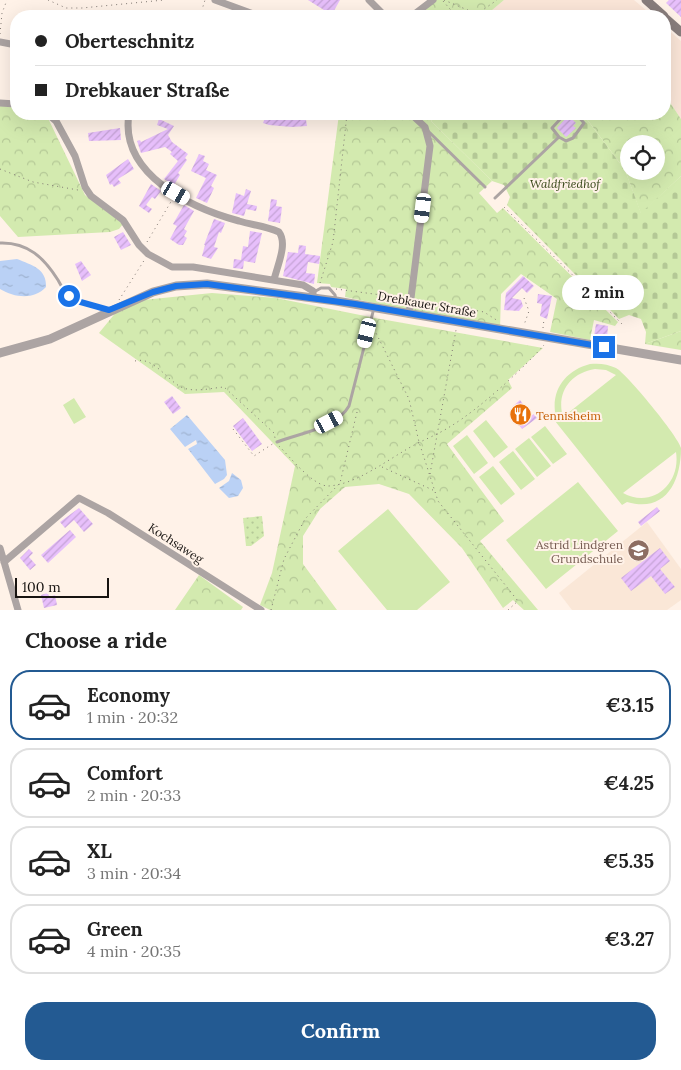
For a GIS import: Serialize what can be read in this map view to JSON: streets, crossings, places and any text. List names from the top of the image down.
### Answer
{
  "streets": {
    "street": ["Drebkauer Straße", "Kochsaweg"]
  },
  "parks": ["Waldfriedhof"],
  "places": {
    "restaurant": ["Tennisheim"],
    "school or university": ["Astrid Lindgren Grundschule"]
  },
  "scale_bar": "100 m",
  "page": {
    "banner": ["Oberteschnitz", "Drebkauer Straße"],
    "bubble": "2 min",
    "scale": "100 m",
    "heading": "Choose a ride",
    "list": [
      {
        "name": "Economy",
        "note": "1 min · 20:32",
        "value": "€3.15"
      },
      {
        "name": "Comfort",
        "note": "2 min · 20:33",
        "value": "€4.25"
      },
      {
        "name": "XL",
        "note": "3 min · 20:34",
        "value": "€5.35"
      },
      {
        "name": "Green",
        "note": "4 min · 20:35",
        "value": "€3.27"
      }
    ],
    "buttons": "Confirm"
  }
}
